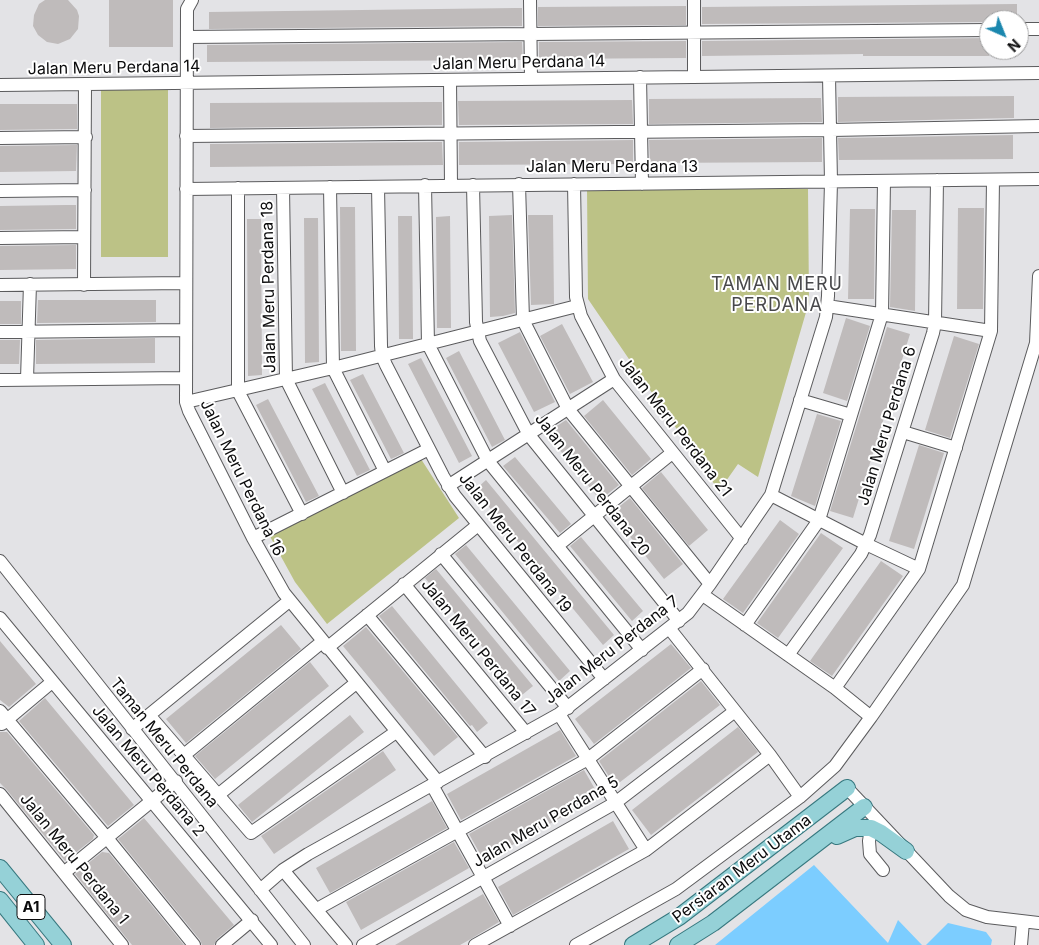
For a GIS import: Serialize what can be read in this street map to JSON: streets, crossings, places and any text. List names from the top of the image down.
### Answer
{
  "streets": {
    "main road": ["Persiaran Meru Utama", "A1"],
    "street": [
      "Jalan Meru Perdana 14",
      "Jalan Meru Perdana 13",
      "Jalan Meru Perdana 18",
      "Jalan Meru Perdana 6",
      "Jalan Meru Perdana 21",
      "Jalan Meru Perdana 16",
      "Jalan Meru Perdana 20",
      "Jalan Meru Perdana 19",
      "Jalan Meru Perdana 17",
      "Jalan Meru Perdana 7",
      "Taman Meru Perdana",
      "Jalan Meru Perdana 2",
      "Jalan Meru Perdana 5",
      "Jalan Meru Perdana 1"
    ]
  },
  "crossings": [
    ["Jalan Meru Perdana 14", "Jalan Meru Perdana 16"],
    ["Jalan Meru Perdana 14", "Jalan Meru Perdana 7"],
    ["Jalan Meru Perdana 13", "Jalan Meru Perdana 18"],
    ["Jalan Meru Perdana 13", "Jalan Meru Perdana 6"],
    ["Jalan Meru Perdana 13", "Jalan Meru Perdana 21"],
    ["Jalan Meru Perdana 13", "Jalan Meru Perdana 16"],
    ["Jalan Meru Perdana 13", "Jalan Meru Perdana 20"],
    ["Jalan Meru Perdana 13", "Jalan Meru Perdana 19"],
    ["Jalan Meru Perdana 13", "Jalan Meru Perdana 7"],
    ["Jalan Meru Perdana 21", "Jalan Meru Perdana 7"],
    ["Jalan Meru Perdana 16", "Jalan Meru Perdana 7"],
    ["Jalan Meru Perdana 16", "Jalan Meru Perdana 5"],
    ["Jalan Meru Perdana 20", "Jalan Meru Perdana 7"],
    ["Jalan Meru Perdana 20", "Jalan Meru Perdana 5"],
    ["Jalan Meru Perdana 19", "Jalan Meru Perdana 7"],
    ["Jalan Meru Perdana 17", "Jalan Meru Perdana 7"],
    ["Jalan Meru Perdana 7", "Taman Meru Perdana"]
  ],
  "districts": ["TAMAN MERU PERDANA"],
  "north": "bottom right"
}
